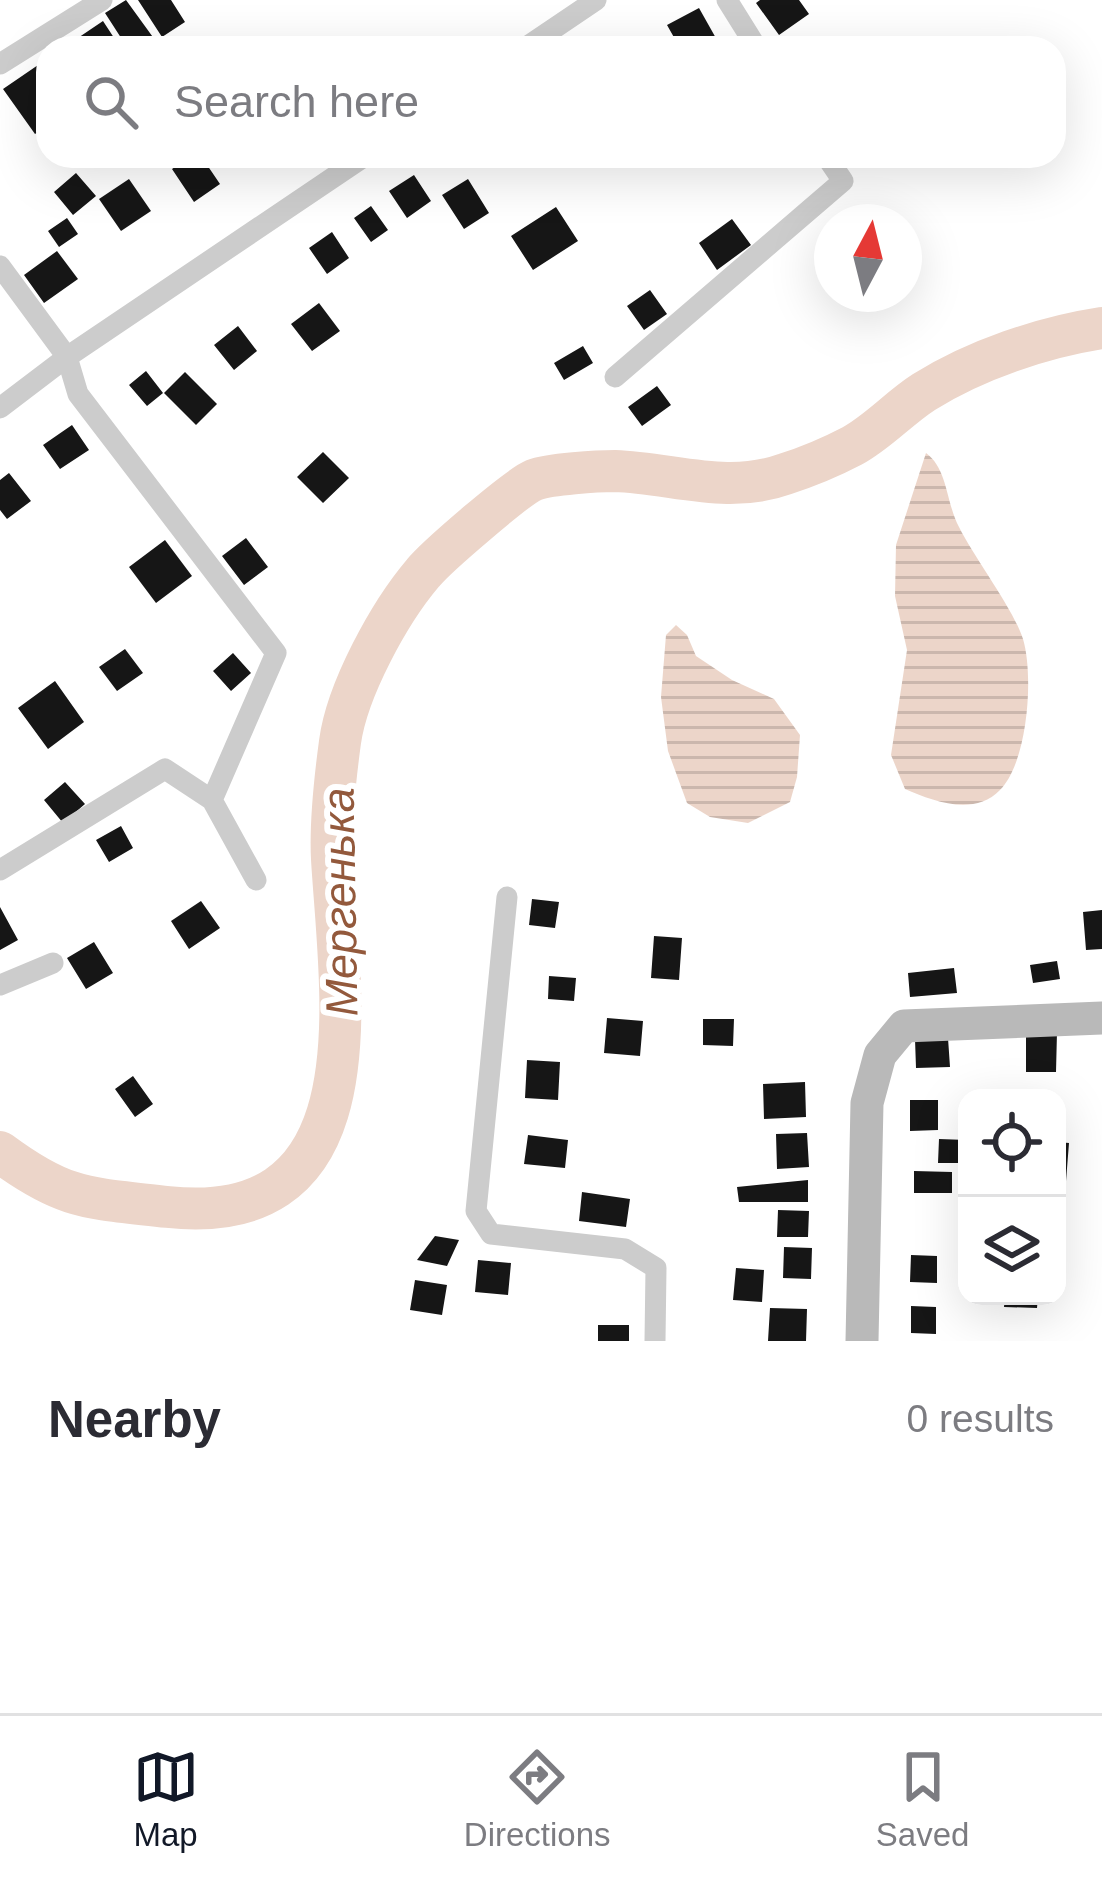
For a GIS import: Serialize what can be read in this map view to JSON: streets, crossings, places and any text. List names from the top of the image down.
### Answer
{
  "water": ["Мергенька"],
  "north": "top",
  "page": {
    "search": "Search here",
    "heading": ["Nearby", "0 results"],
    "nav": ["Map", "Directions", "Saved"]
  }
}
